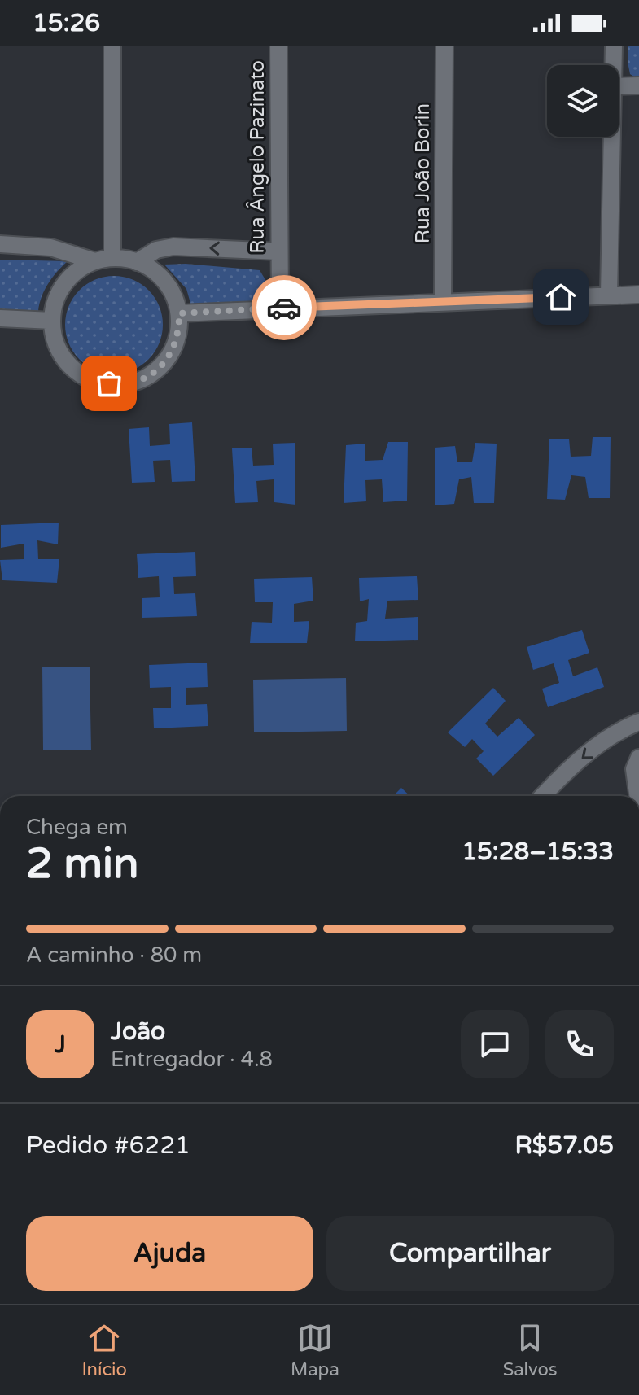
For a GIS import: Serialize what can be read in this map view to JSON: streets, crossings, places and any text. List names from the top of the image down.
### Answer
{
  "streets": {
    "street": ["Rua Ângelo Pazinato", "Rua João Borin"]
  },
  "page": {
    "status": "15:26",
    "heading": ["2 min", "Chega em", "15:28–15:33"],
    "panel": [
      "João",
      "Entregador · 4.8",
      "Pedido #6221",
      "R$57.05"
    ],
    "bar": "A caminho · 80 m",
    "round": "J",
    "buttons": ["Ajuda", "Compartilhar"],
    "tabs": ["Início", "Mapa", "Salvos"]
  }
}
